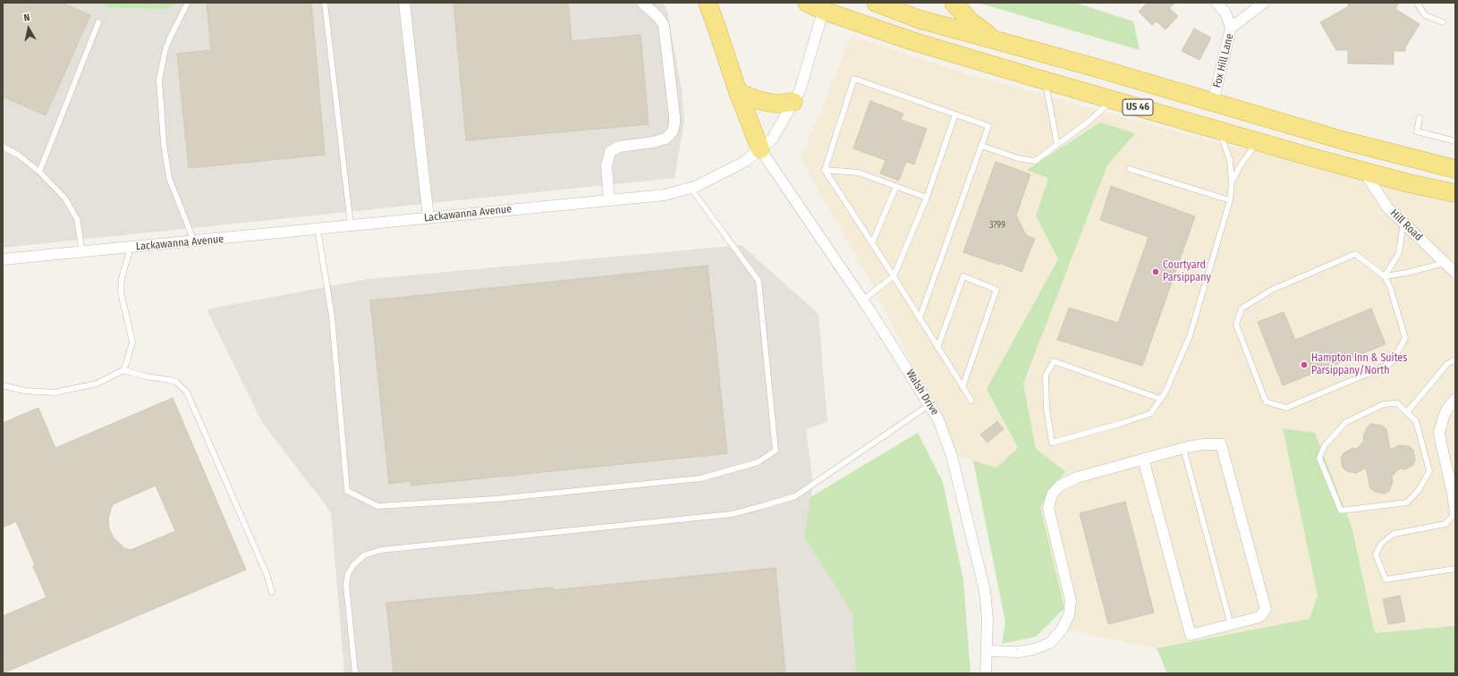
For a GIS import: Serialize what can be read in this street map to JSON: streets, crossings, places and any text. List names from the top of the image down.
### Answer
{
  "streets": {
    "highway": ["US 46"],
    "street": [
      "Fox Hill Lane",
      "Lackawanna Avenue",
      "Hill Road",
      "Walsh Drive"
    ]
  },
  "crossings": [
    ["Fox Hill Lane", "US 46"],
    ["US 46", "Lackawanna Avenue"],
    ["US 46", "Hill Road"],
    ["Lackawanna Avenue", "Walsh Drive"]
  ],
  "places": ["Courtyard Parsippany", "Hampton Inn & Suites Parsippany/North"],
  "house_numbers": ["3799"],
  "north": "top"
}
